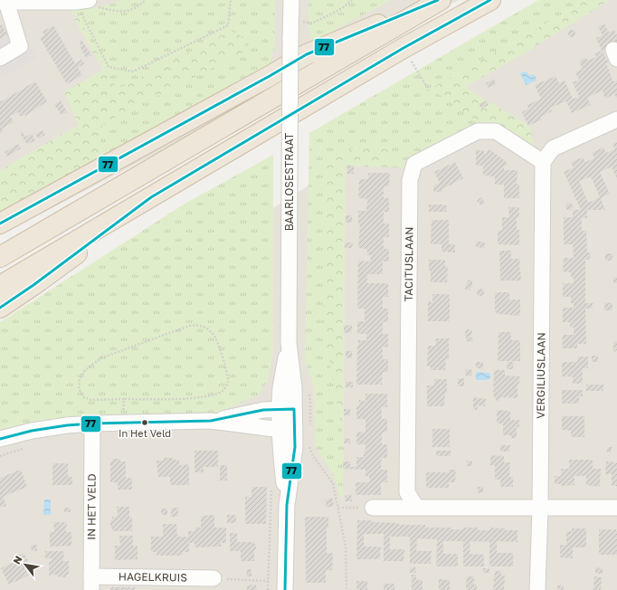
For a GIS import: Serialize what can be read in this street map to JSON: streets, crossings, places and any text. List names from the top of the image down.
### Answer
{
  "streets": {
    "street": [
      "BAARLOSESTRAAT",
      "TACITUSLAAN",
      "VERGILIUSLAAN",
      "IN HET VELD",
      "HAGELKRUIS"
    ]
  },
  "crossings": [
    ["TACITUSLAAN", "VERGILIUSLAAN"],
    ["IN HET VELD", "HAGELKRUIS"]
  ],
  "places": ["In Het Veld"],
  "lines": ["transit line 77"],
  "north": "top left"
}
